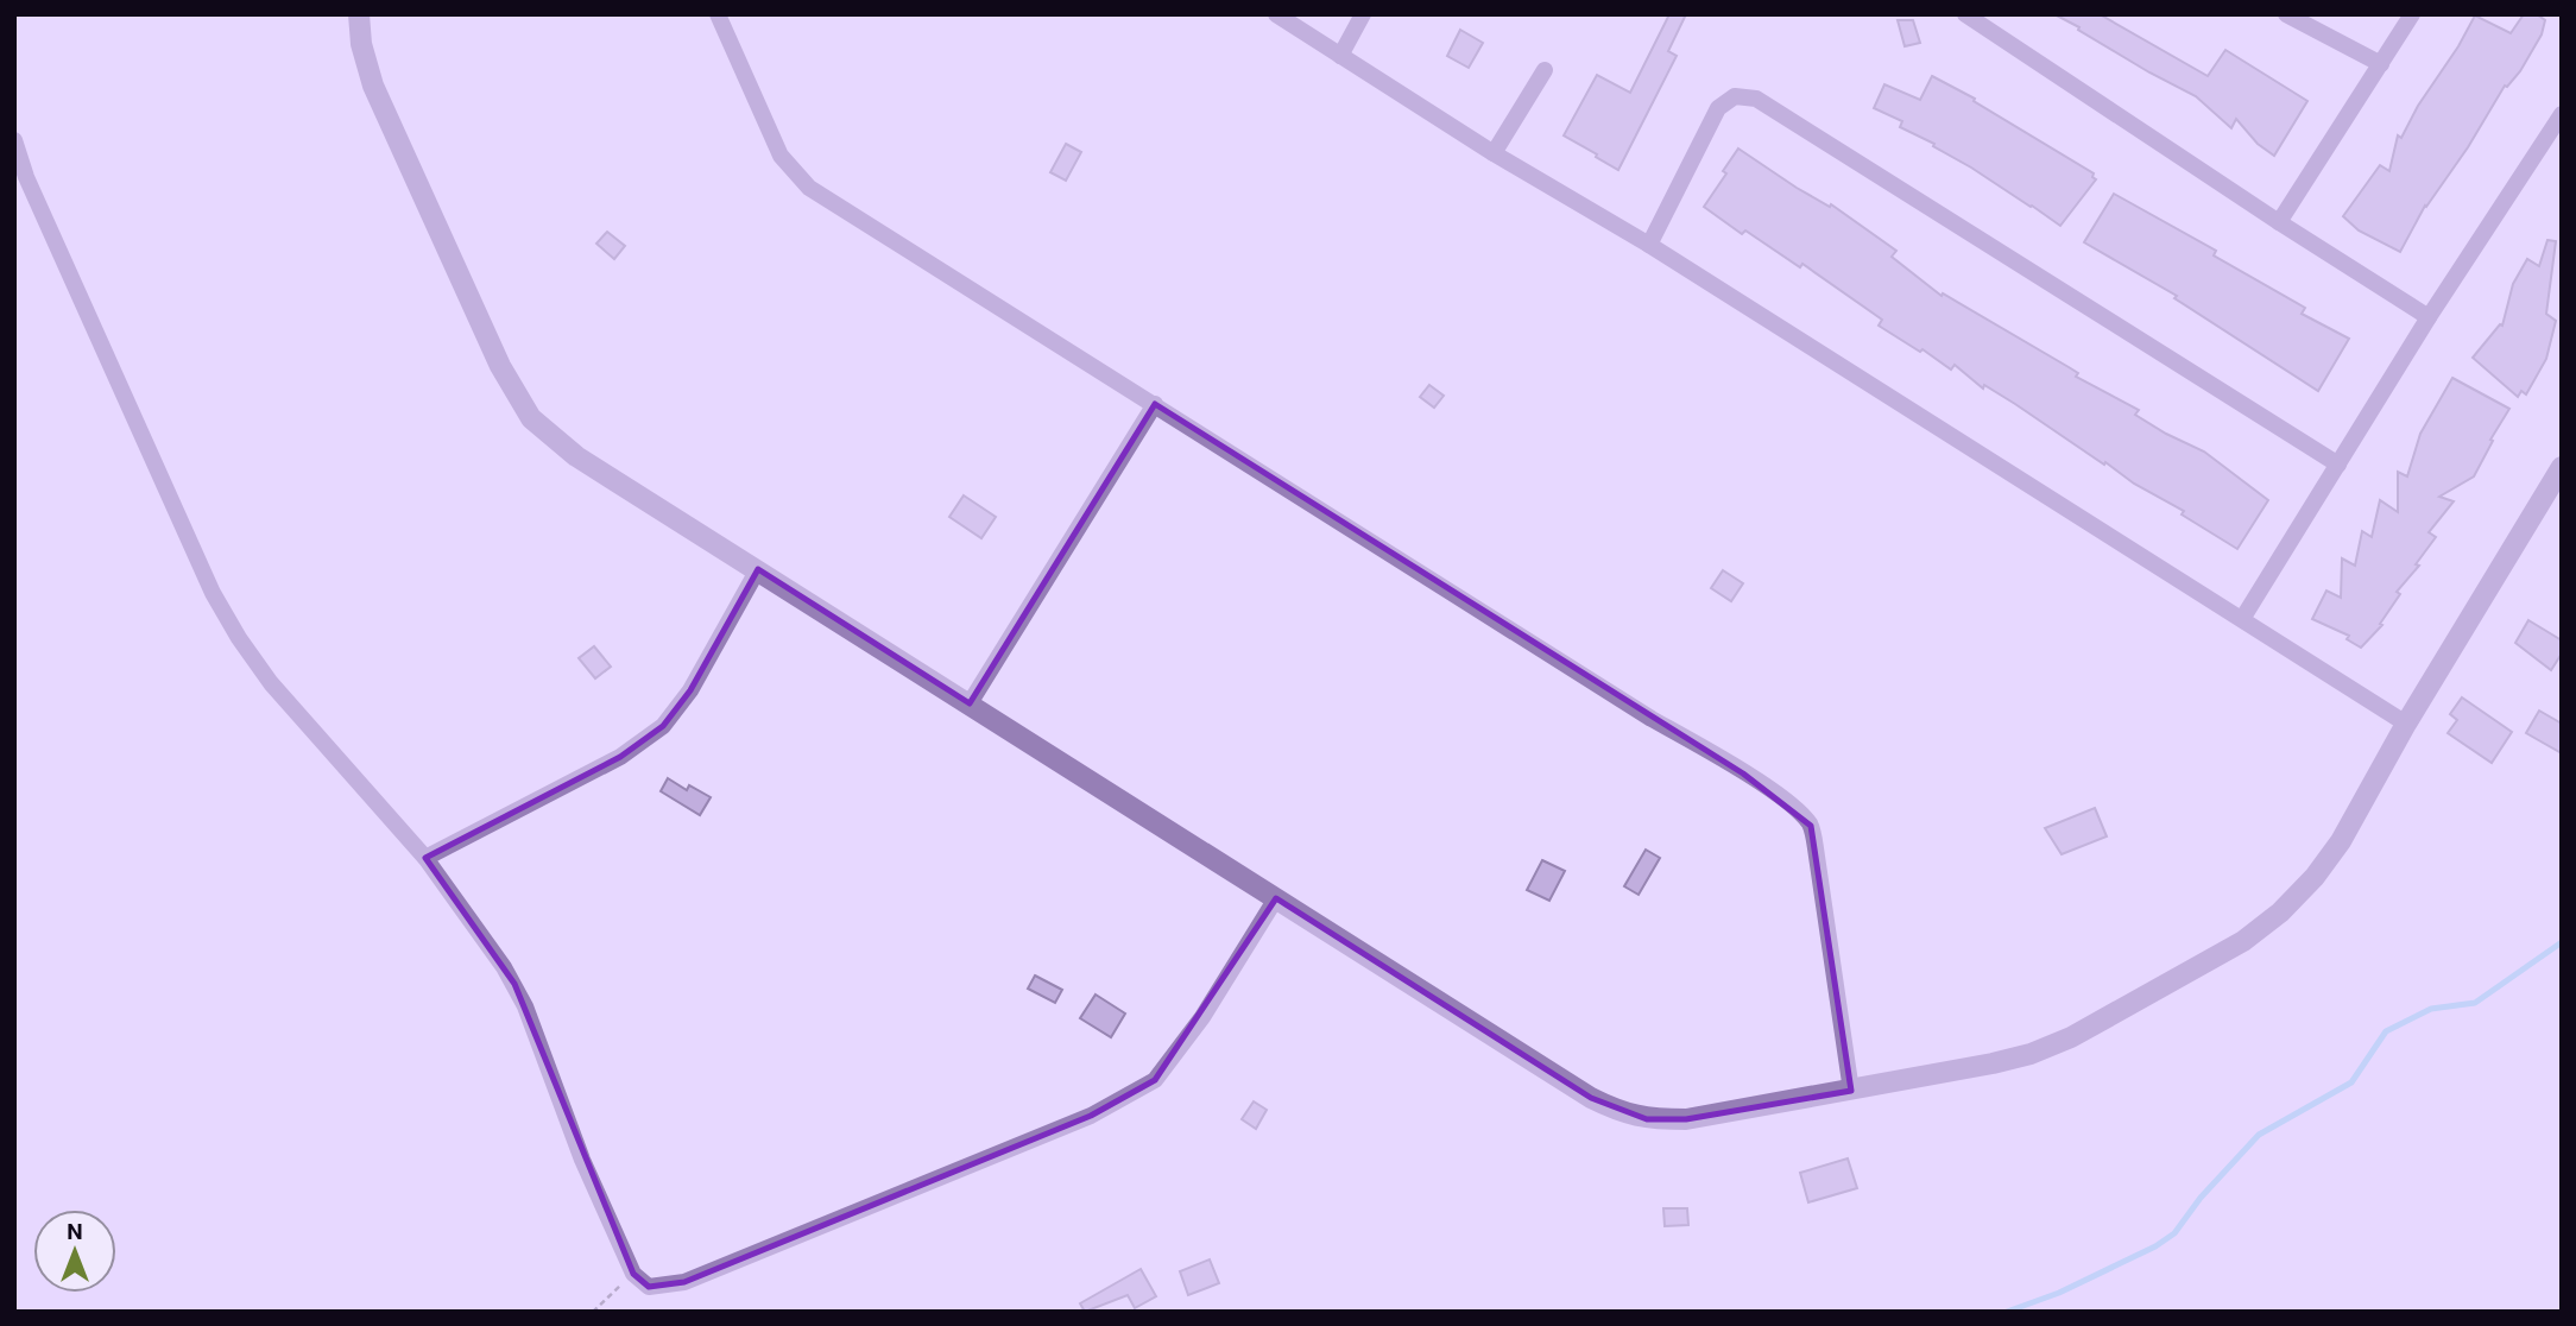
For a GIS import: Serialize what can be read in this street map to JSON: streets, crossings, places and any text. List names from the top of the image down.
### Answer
{
  "north": "top"
}
